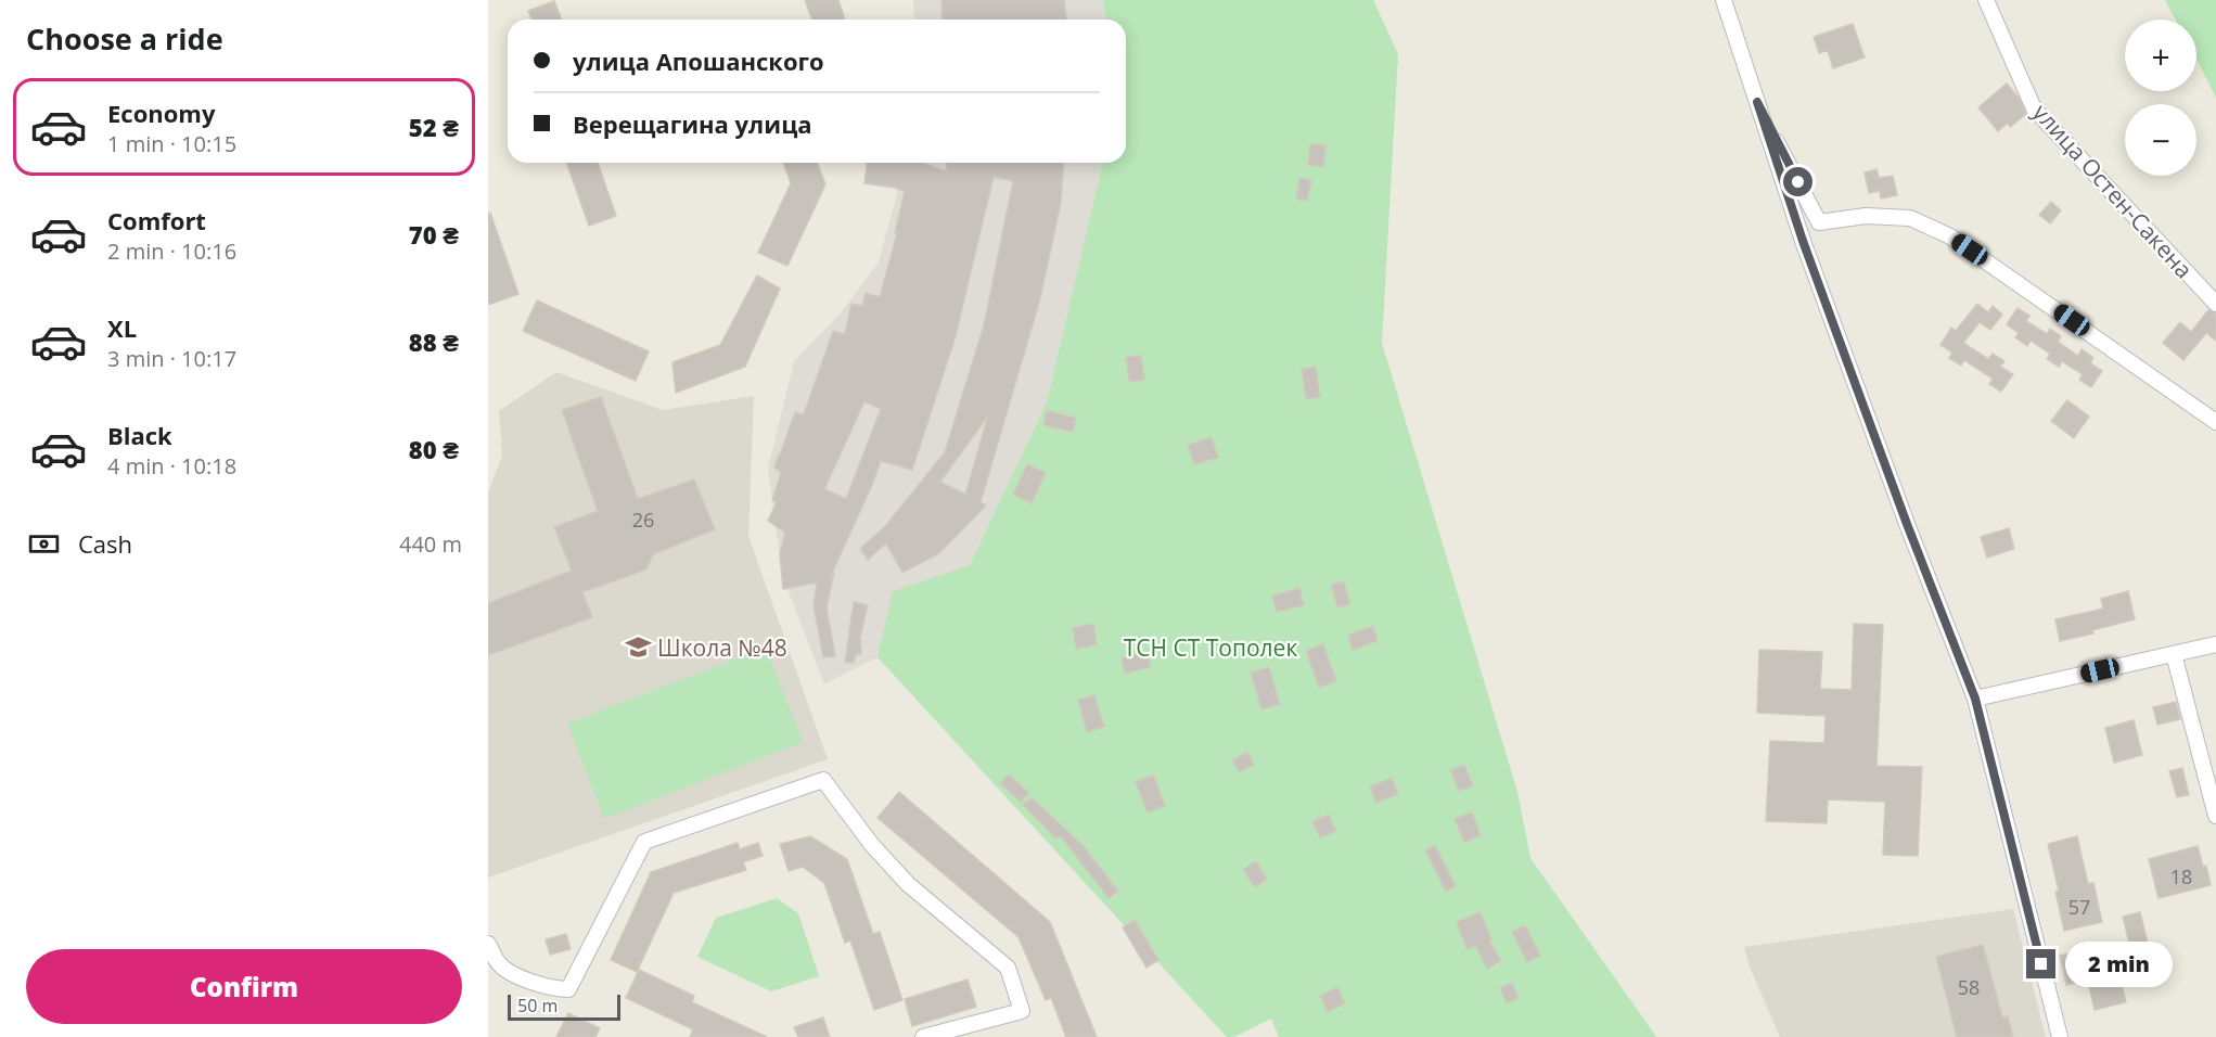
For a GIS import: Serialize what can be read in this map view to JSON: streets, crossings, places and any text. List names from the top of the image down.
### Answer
{
  "streets": {
    "street": ["улица Остен-Сакена"]
  },
  "parks": ["ТСН СТ Тополек"],
  "places": {
    "school or university": ["Школа №48"]
  },
  "house_numbers": [
    "26",
    "18",
    "57",
    "58"
  ],
  "scale_bar": "50 m",
  "page": {
    "heading": "Choose a ride",
    "map_buttons": ["+", "−"],
    "banner": ["улица Апошанского", "Верещагина улица"],
    "list": [
      {
        "name": "Economy",
        "note": "1 min · 10:15",
        "value": "52 ₴"
      },
      {
        "name": "Comfort",
        "note": "2 min · 10:16",
        "value": "70 ₴"
      },
      {
        "name": "XL",
        "note": "3 min · 10:17",
        "value": "88 ₴"
      },
      {
        "name": "Black",
        "note": "4 min · 10:18",
        "value": "80 ₴"
      }
    ],
    "pay": ["Cash", "440 m"],
    "buttons": "Confirm",
    "bubble": "2 min",
    "scale": "50 m"
  }
}
